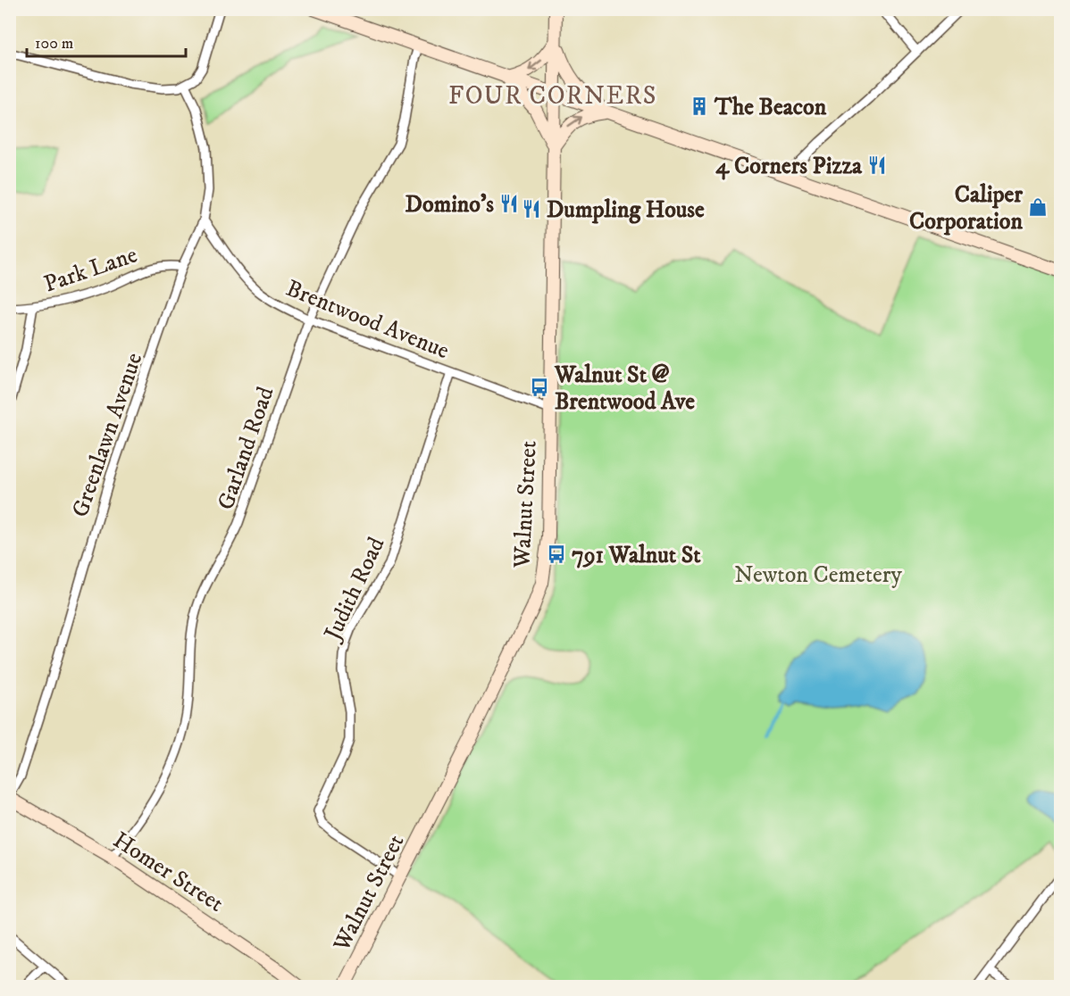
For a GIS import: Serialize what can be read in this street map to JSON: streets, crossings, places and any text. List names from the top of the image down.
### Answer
{
  "streets": {
    "main road": ["Walnut Street", "Homer Street"],
    "street": [
      "Park Lane",
      "Brentwood Avenue",
      "Greenlawn Avenue",
      "Garland Road",
      "Judith Road"
    ]
  },
  "crossings": [
    ["Park Lane", "Greenlawn Avenue"],
    ["Brentwood Avenue", "Greenlawn Avenue"],
    ["Brentwood Avenue", "Garland Road"],
    ["Brentwood Avenue", "Walnut Street"],
    ["Brentwood Avenue", "Judith Road"],
    ["Greenlawn Avenue", "Homer Street"],
    ["Garland Road", "Homer Street"],
    ["Walnut Street", "Judith Road"]
  ],
  "districts": ["FOUR CORNERS"],
  "parks": ["Newton Cemetery"],
  "places": {
    "building": ["The Beacon"],
    "restaurant": ["4 Corners Pizza", "Domino's", "Dumpling House"],
    "shop": ["Caliper Corporation"],
    "bus stop": ["Walnut St @ Brentwood Ave", "791 Walnut St"]
  },
  "scale_bar": "100 m"
}
